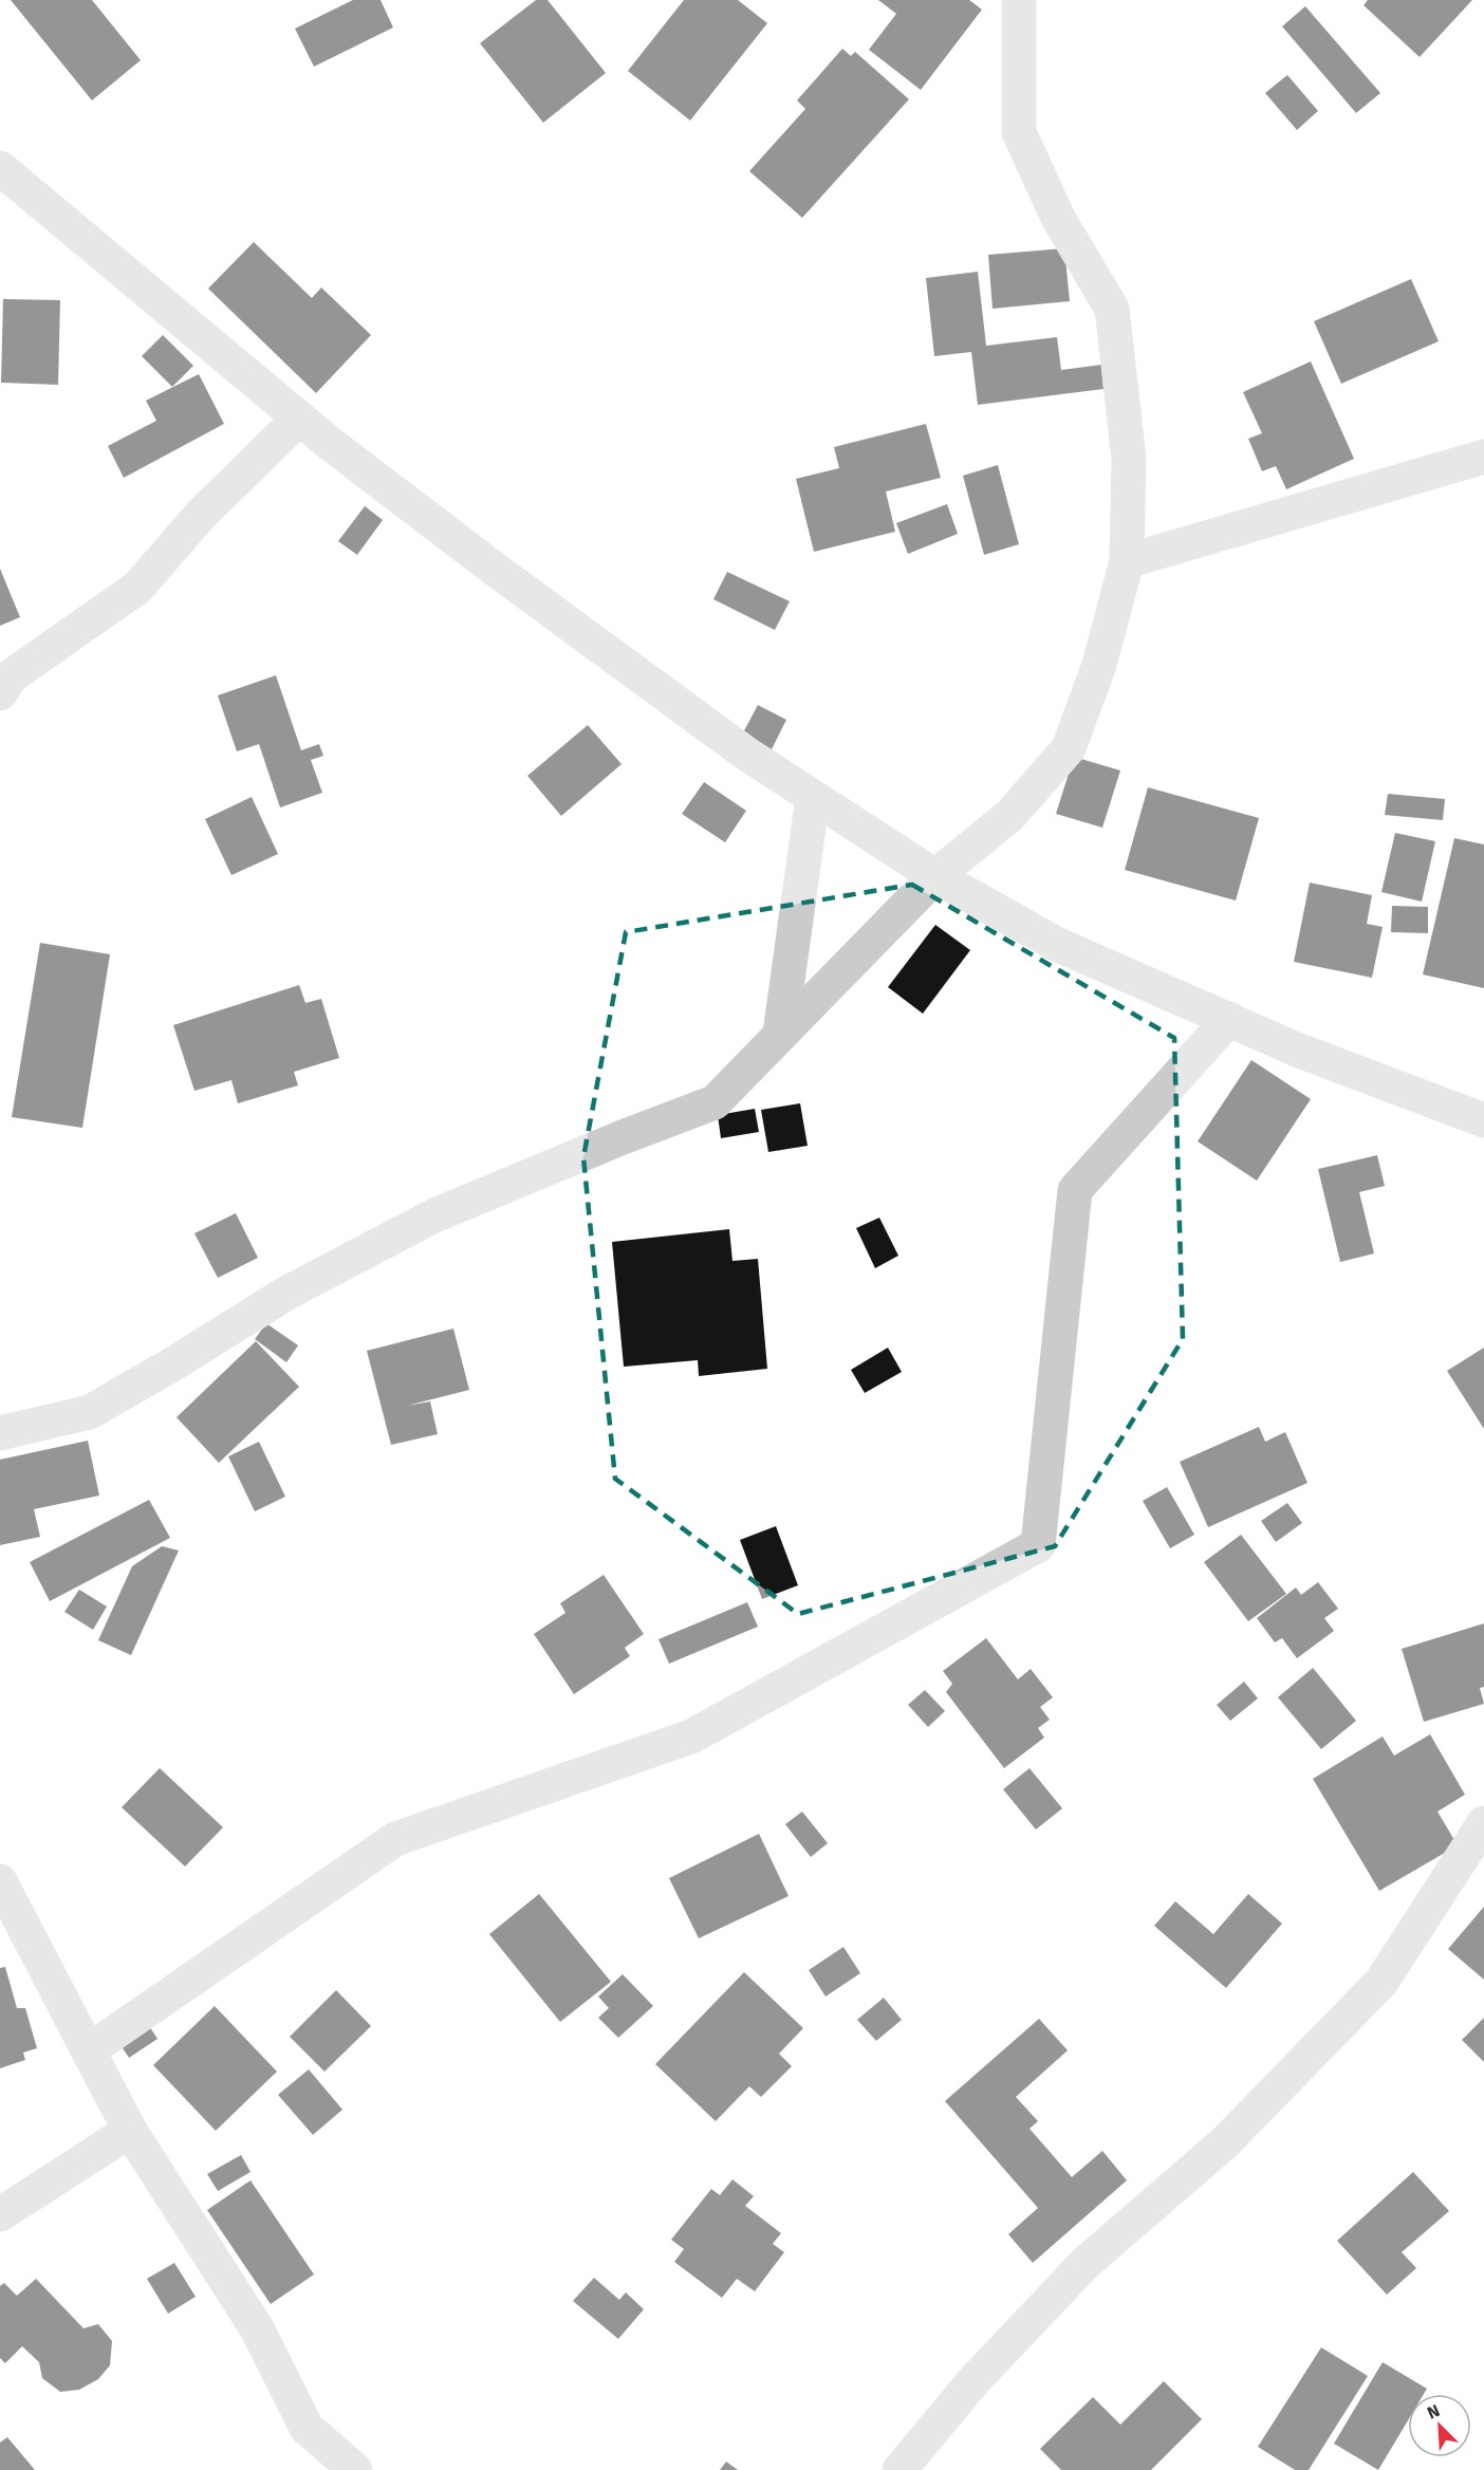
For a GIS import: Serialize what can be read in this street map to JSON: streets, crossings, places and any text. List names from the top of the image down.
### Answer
{
  "north": "top left"
}
